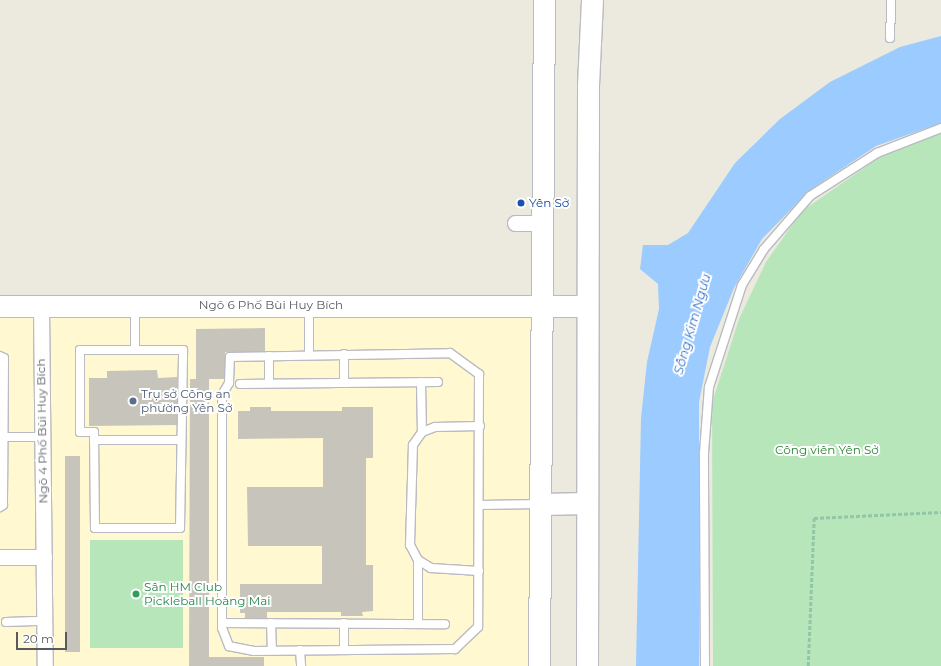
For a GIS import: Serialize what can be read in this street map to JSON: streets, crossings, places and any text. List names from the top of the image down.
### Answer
{
  "streets": {
    "main road": ["Ngõ 6 Phố Bùi Huy Bích"],
    "street": ["Ngõ 4 Phố Bùi Huy Bích"]
  },
  "crossings": [
    ["Ngõ 6 Phố Bùi Huy Bích", "Ngõ 4 Phố Bùi Huy Bích"]
  ],
  "water": ["Sông Kim Ngưu"],
  "parks": ["Công viên Yên Sở"],
  "places": ["Yên Sở", "Trụ sở Công an phường Yên Sở", "Sân HM Club Pickleball Hoàng Mai"],
  "scale_bar": "20 m"
}
